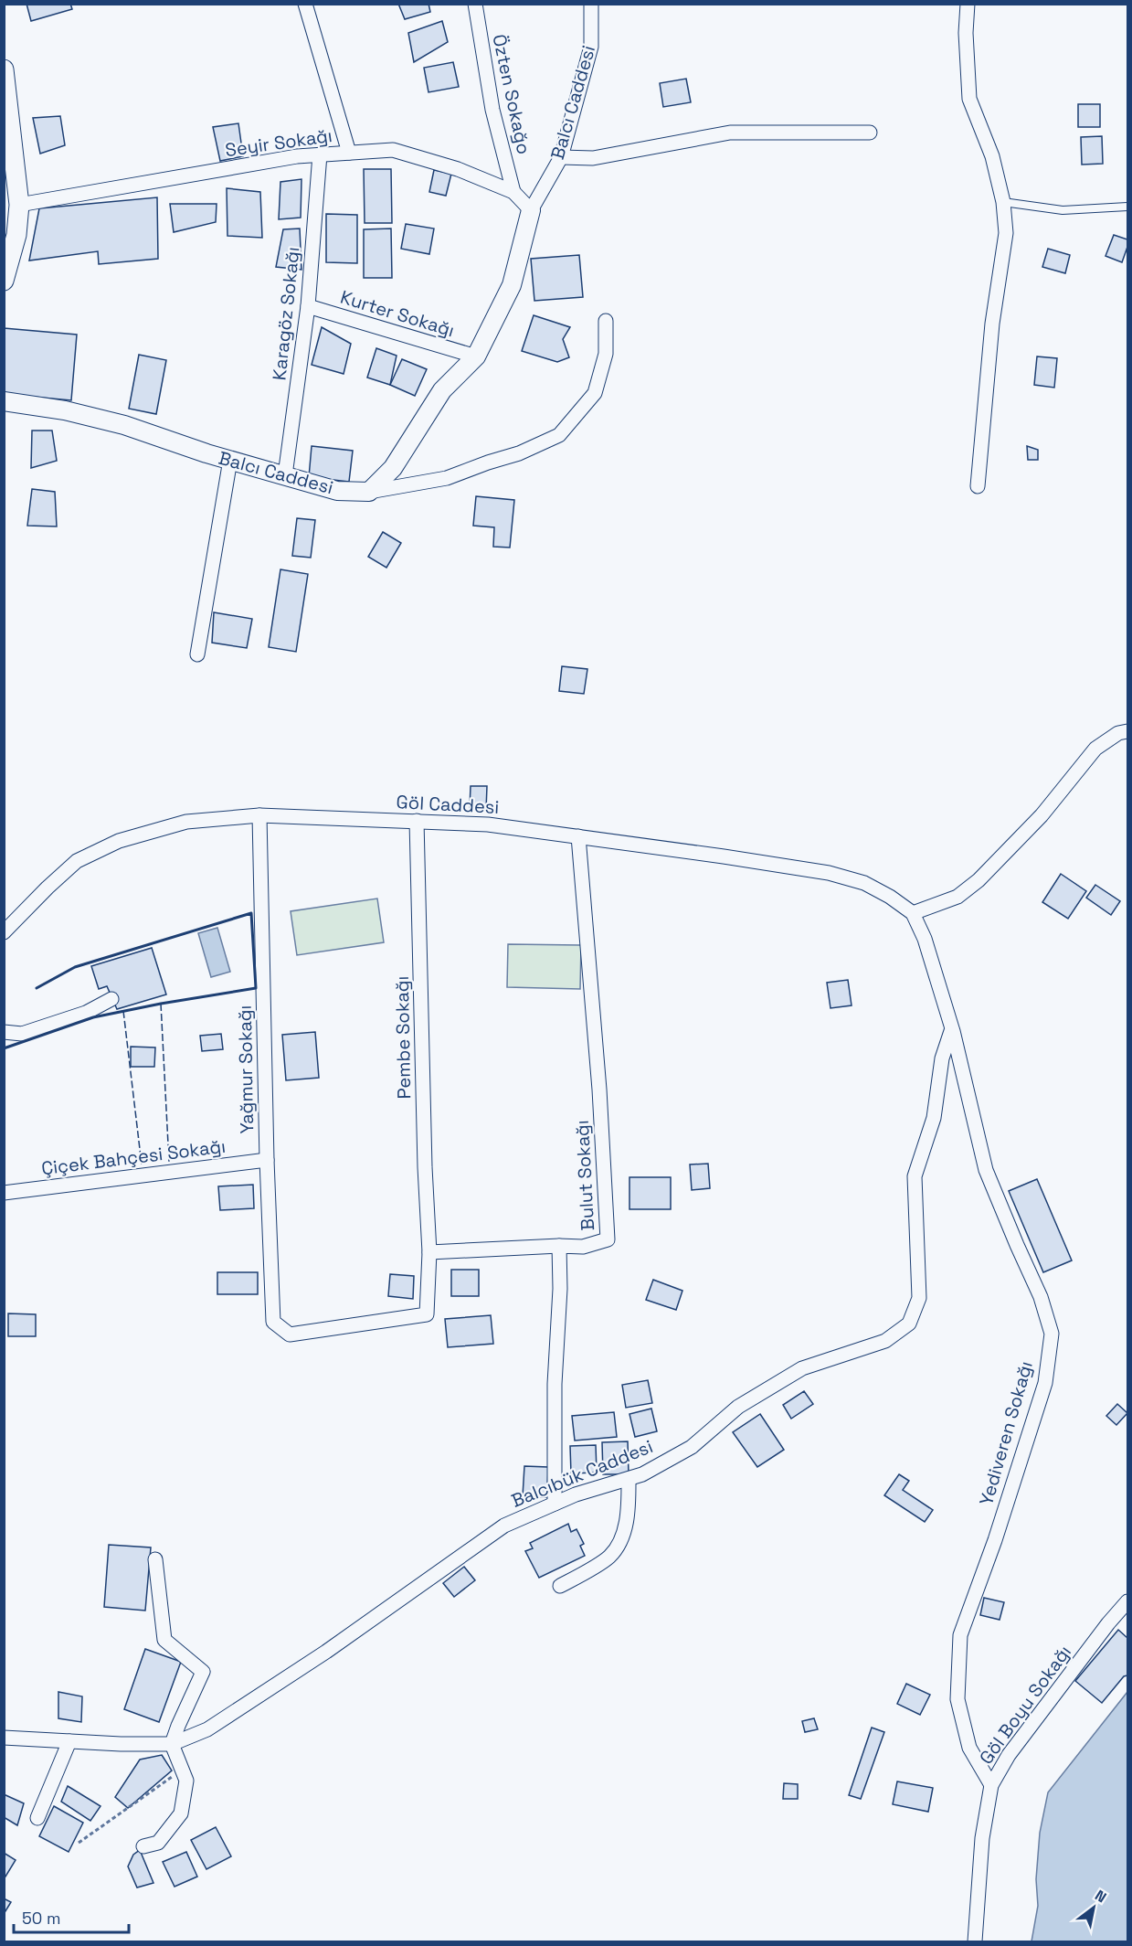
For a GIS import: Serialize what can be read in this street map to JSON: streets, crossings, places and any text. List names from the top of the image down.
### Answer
{
  "streets": {
    "street": [
      "Özten Sokağo",
      "Balcı Caddesi",
      "Seyir Sokağı",
      "Karagöz Sokağı",
      "Kurter Sokağı",
      "Göl Caddesi",
      "Pembe Sokağı",
      "Yağmur Sokağı",
      "Çiçek Bahçesi Sokağı",
      "Bulut Sokağı",
      "Yediveren Sokağı",
      "Balcıbük Caddesi",
      "Göl Boyu Sokağı"
    ]
  },
  "crossings": [
    ["Özten Sokağo", "Seyir Sokağı"],
    ["Balcı Caddesi", "Seyir Sokağı"],
    ["Balcı Caddesi", "Karagöz Sokağı"],
    ["Balcı Caddesi", "Kurter Sokağı"],
    ["Seyir Sokağı", "Karagöz Sokağı"],
    ["Karagöz Sokağı", "Kurter Sokağı"],
    ["Göl Caddesi", "Pembe Sokağı"],
    ["Göl Caddesi", "Yağmur Sokağı"],
    ["Göl Caddesi", "Bulut Sokağı"],
    ["Pembe Sokağı", "Yağmur Sokağı"],
    ["Yağmur Sokağı", "Çiçek Bahçesi Sokağı"],
    ["Bulut Sokağı", "Balcıbük Caddesi"],
    ["Yediveren Sokağı", "Balcıbük Caddesi"],
    ["Yediveren Sokağı", "Göl Boyu Sokağı"]
  ],
  "scale_bar": "50 m",
  "north": "top right"
}
